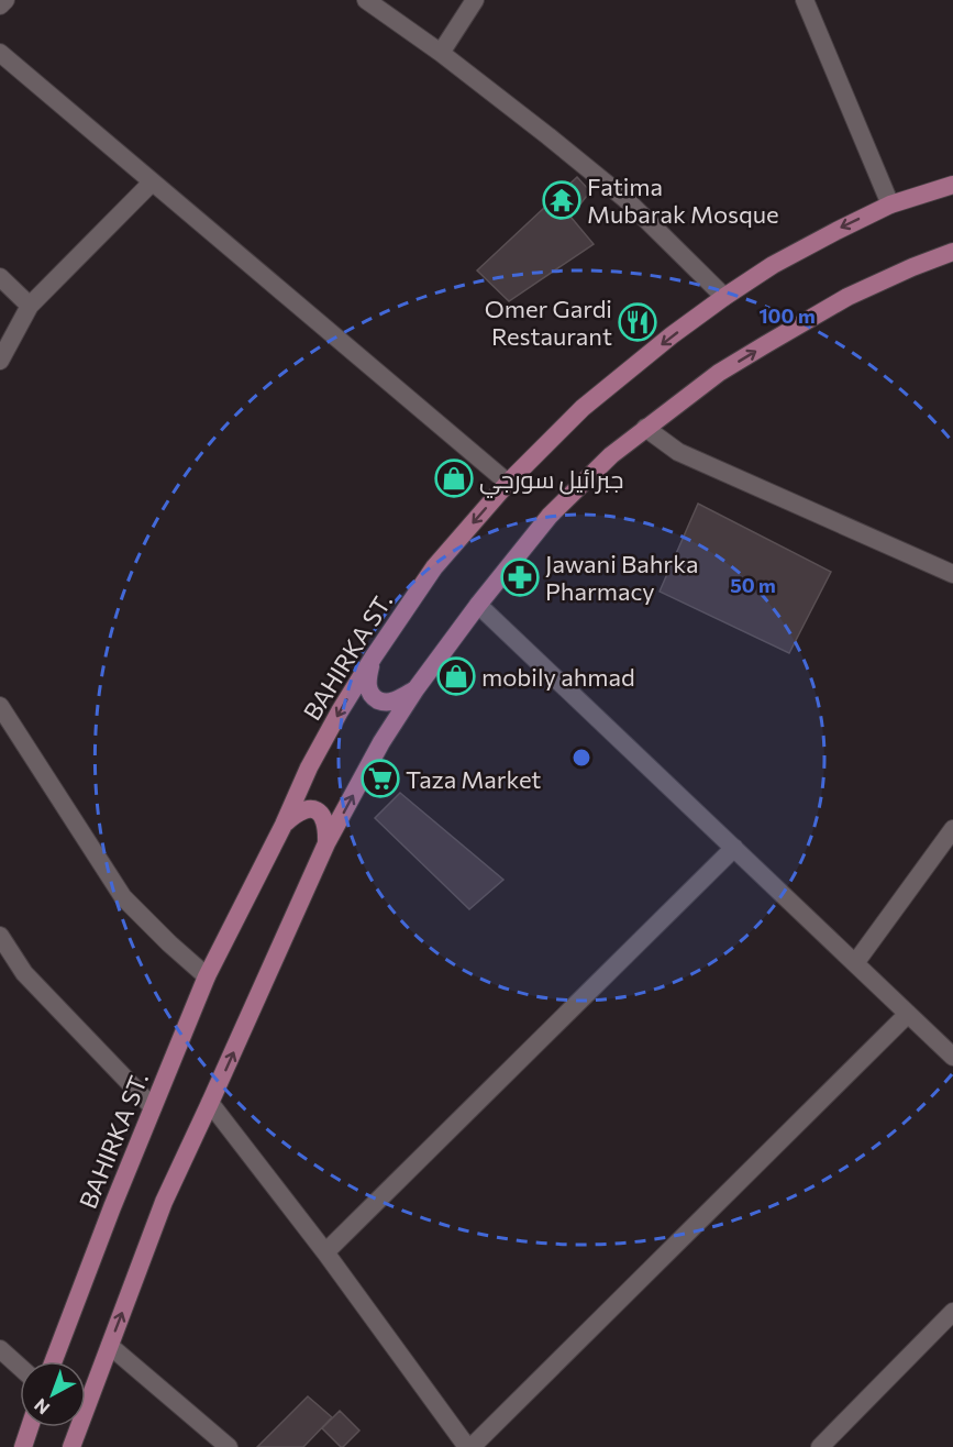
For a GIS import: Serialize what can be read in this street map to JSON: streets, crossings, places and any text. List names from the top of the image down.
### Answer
{
  "streets": {
    "main road": ["BAHIRKA ST."]
  },
  "places": {
    "temple": ["Fatima Mubarak Mosque"],
    "restaurant": ["Omer Gardi Restaurant"],
    "shop": ["جبرائيل سورجي", "mobily ahmad"],
    "pharmacy": ["Jawani Bahrka Pharmacy"],
    "supermarket": ["Taza Market"]
  },
  "north": "bottom left",
  "rings": ["100 m", "50 m"]
}
